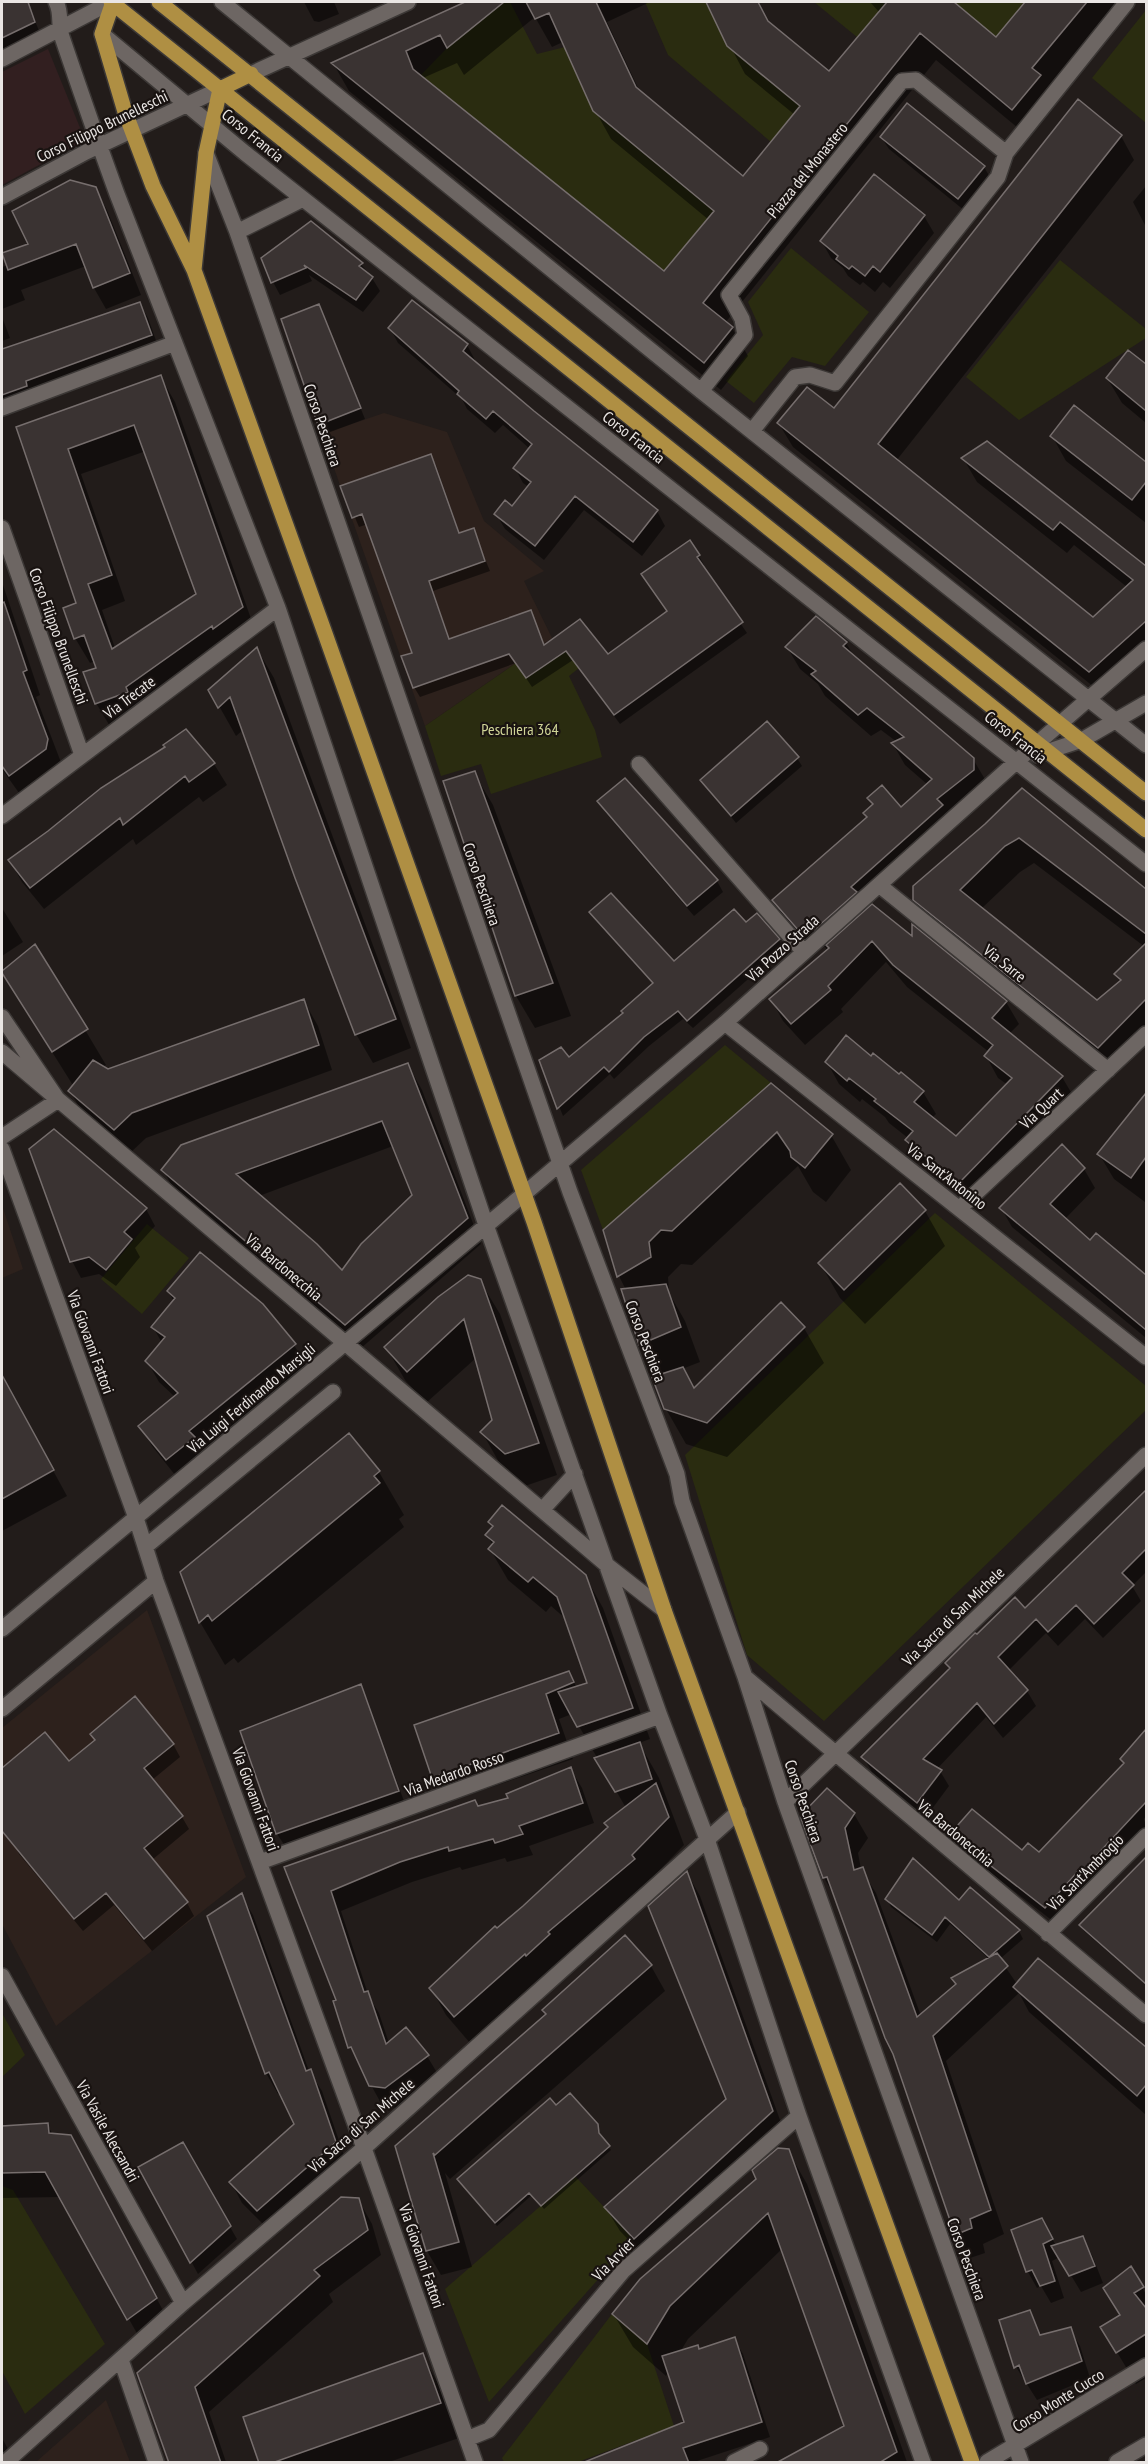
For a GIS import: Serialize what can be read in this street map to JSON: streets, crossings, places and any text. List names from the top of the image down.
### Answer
{
  "streets": {
    "main road": ["Corso Francia"],
    "street": [
      "Corso Filippo Brunelleschi",
      "Piazza del Monastero",
      "Corso Peschiera",
      "Via Trecate",
      "Via Pozzo Strada",
      "Via Sarre",
      "Via Quart",
      "Via Sant'Antonino",
      "Via Bardonecchia",
      "Via Giovanni Fattori",
      "Via Luigi Ferdinando Marsigli",
      "Via Sacra di San Michele",
      "Via Medardo Rosso",
      "Via Sant'Ambrogio",
      "Via Vasile Alecsandri",
      "Via Arvier",
      "Corso Monte Cucco"
    ]
  },
  "crossings": [
    ["Corso Filippo Brunelleschi", "Corso Francia"],
    ["Corso Filippo Brunelleschi", "Via Trecate"],
    ["Corso Francia", "Via Pozzo Strada"],
    ["Corso Peschiera", "Via Pozzo Strada"],
    ["Corso Peschiera", "Via Bardonecchia"],
    ["Corso Peschiera", "Via Sacra di San Michele"],
    ["Corso Peschiera", "Corso Monte Cucco"],
    ["Via Pozzo Strada", "Via Sarre"],
    ["Via Pozzo Strada", "Via Sant'Antonino"],
    ["Via Pozzo Strada", "Via Luigi Ferdinando Marsigli"],
    ["Via Sarre", "Via Quart"],
    ["Via Quart", "Via Sant'Antonino"],
    ["Via Bardonecchia", "Via Luigi Ferdinando Marsigli"],
    ["Via Bardonecchia", "Via Sacra di San Michele"],
    ["Via Bardonecchia", "Via Sant'Ambrogio"],
    ["Via Giovanni Fattori", "Via Luigi Ferdinando Marsigli"],
    ["Via Giovanni Fattori", "Via Sacra di San Michele"],
    ["Via Giovanni Fattori", "Via Medardo Rosso"],
    ["Via Giovanni Fattori", "Via Arvier"],
    ["Via Sacra di San Michele", "Via Vasile Alecsandri"]
  ],
  "parks": ["Peschiera 364"]
}
